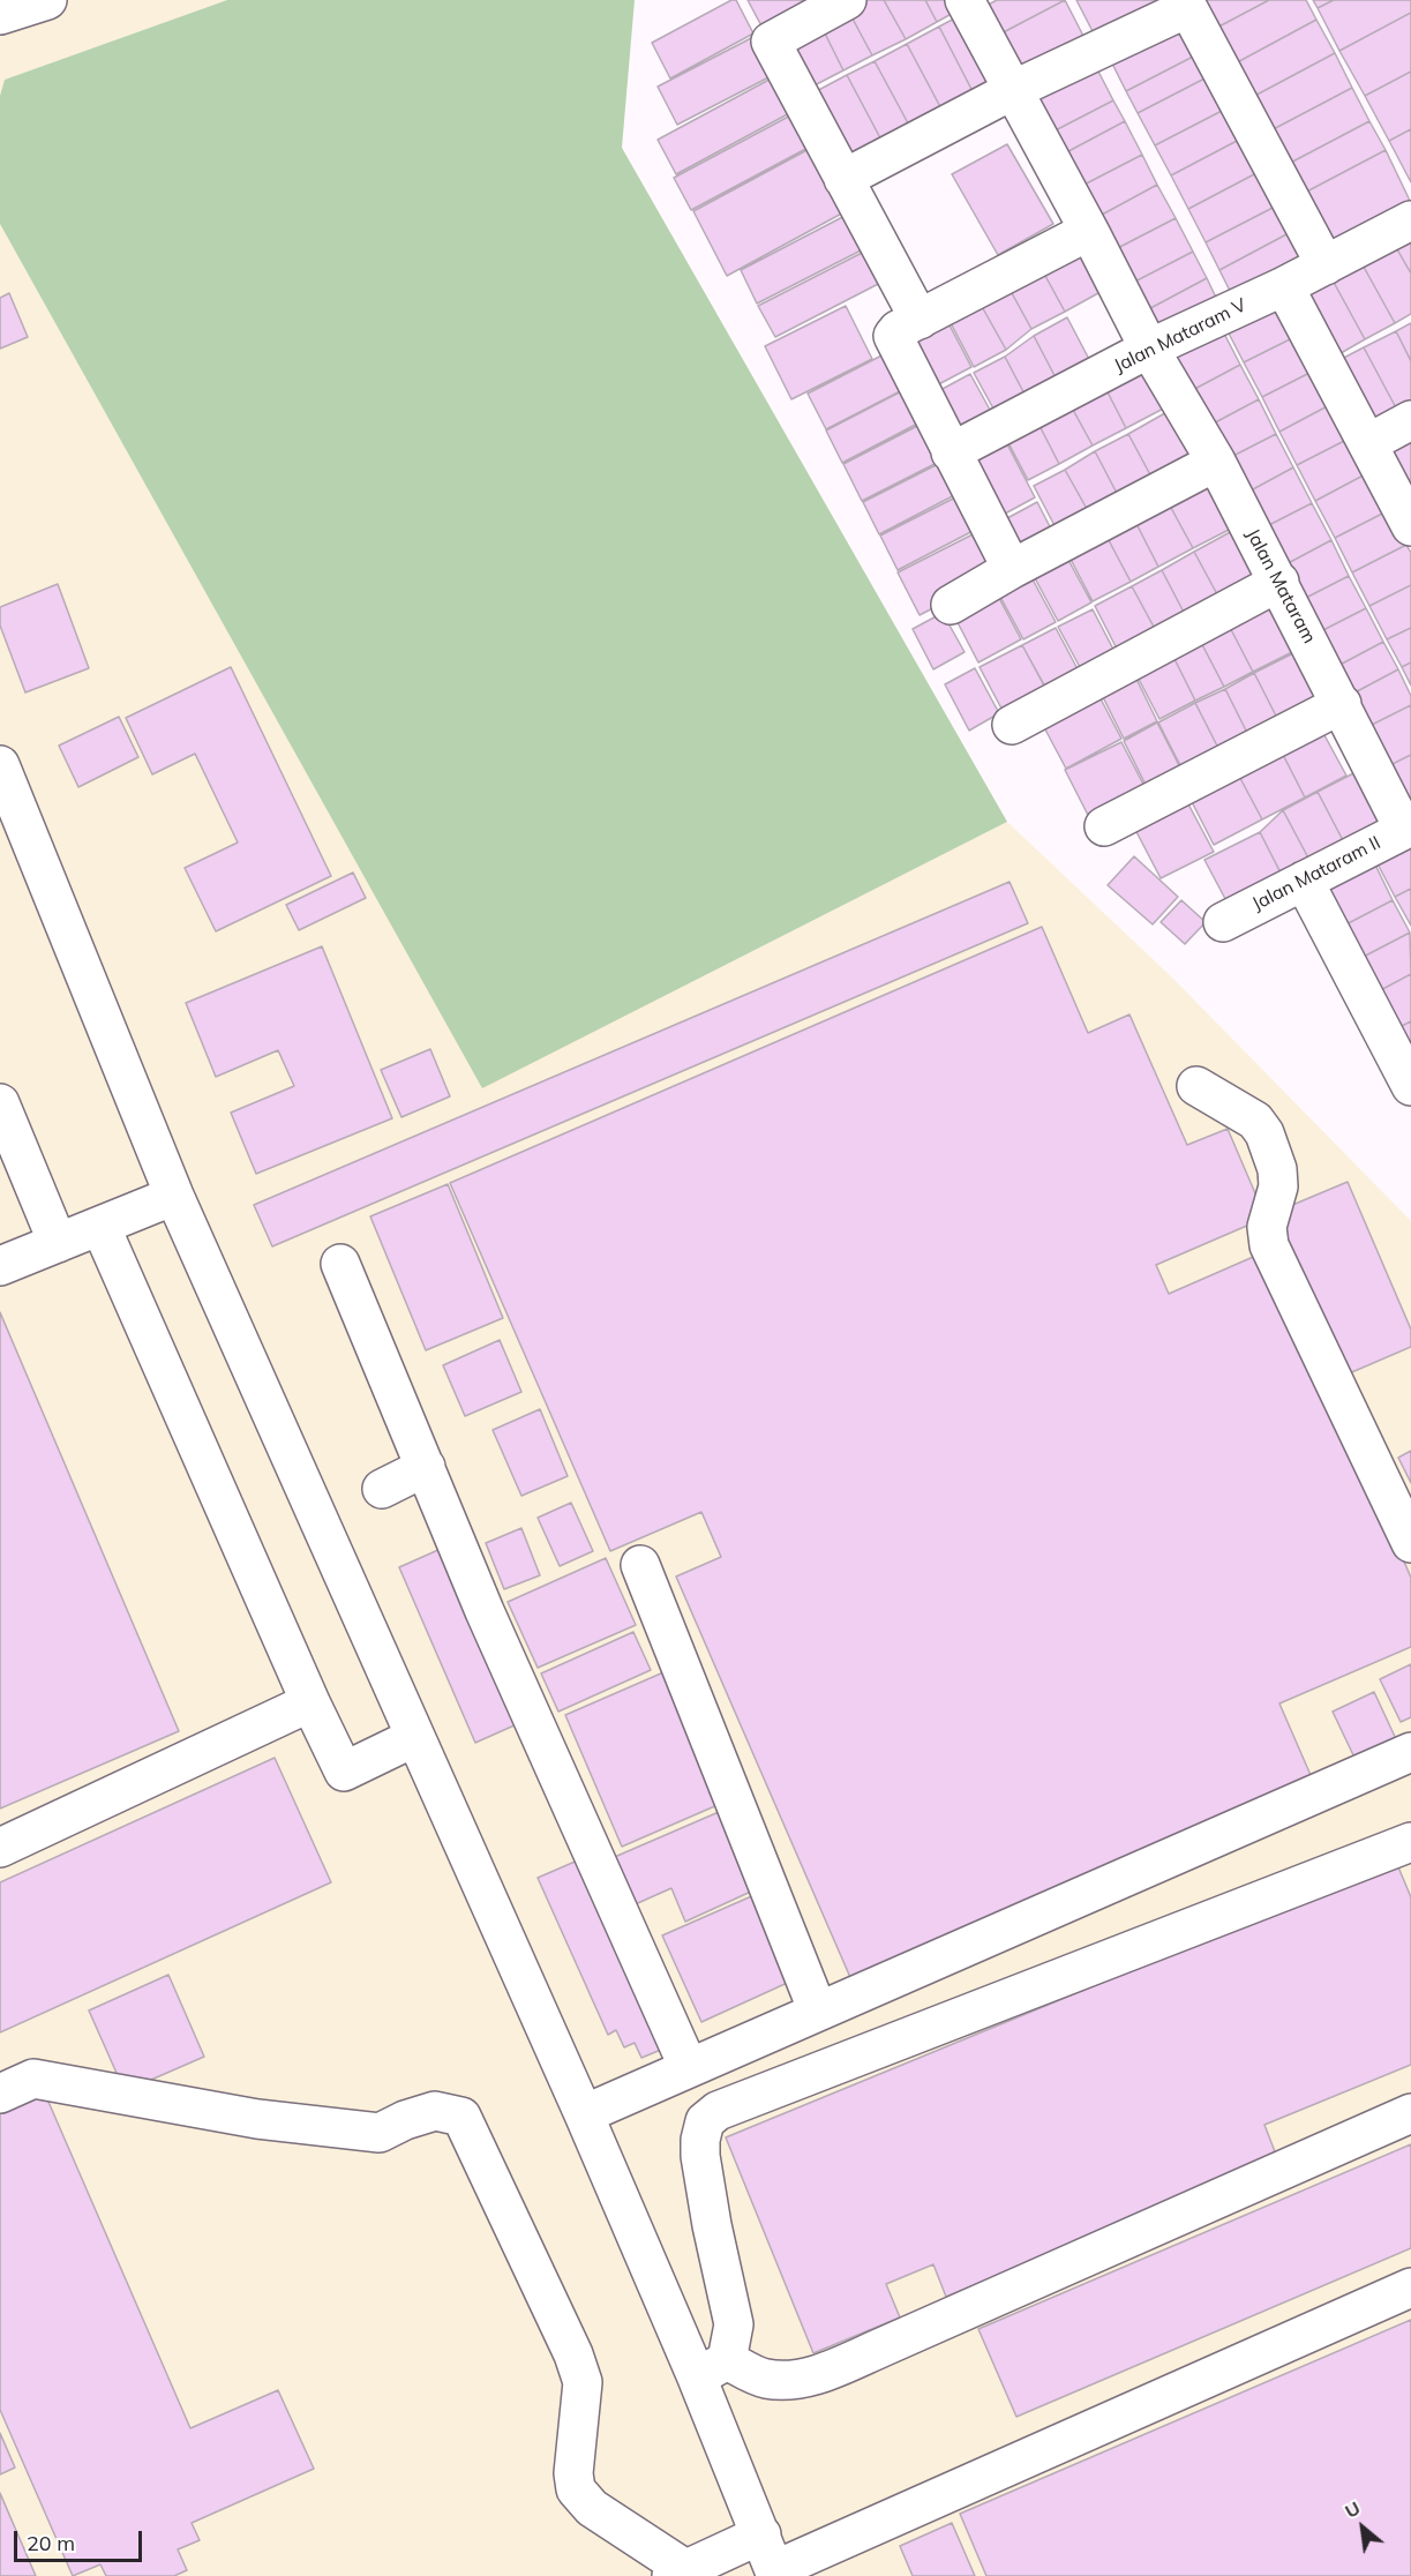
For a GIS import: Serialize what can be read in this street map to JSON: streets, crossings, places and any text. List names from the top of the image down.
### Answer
{
  "streets": {
    "street": ["Jalan Mataram V", "Jalan Mataram", "Jalan Mataram II"]
  },
  "crossings": [
    ["Jalan Mataram V", "Jalan Mataram"],
    ["Jalan Mataram", "Jalan Mataram II"]
  ],
  "scale_bar": "20 m",
  "north": "top left"
}
